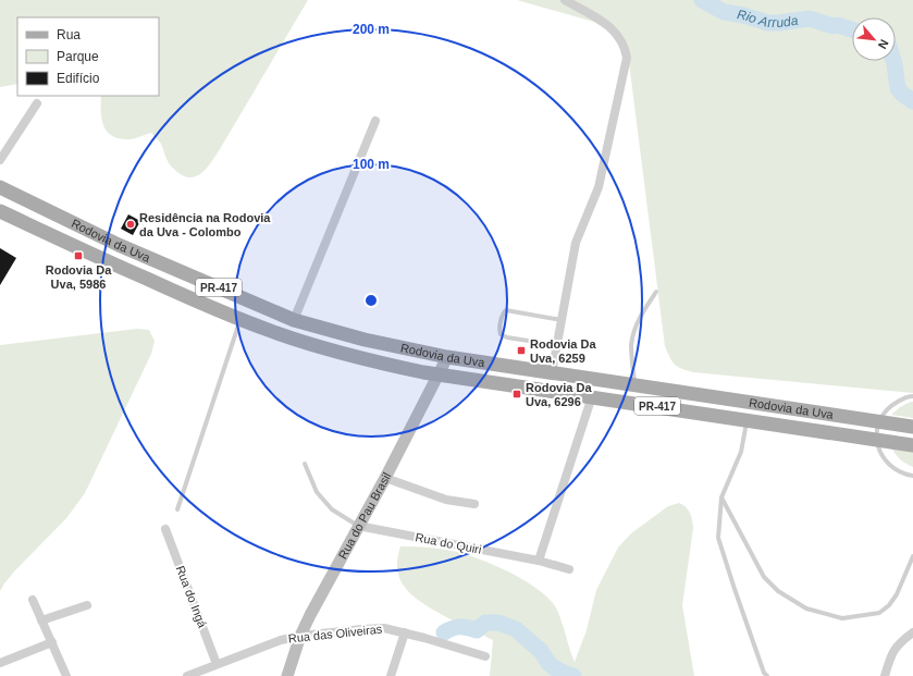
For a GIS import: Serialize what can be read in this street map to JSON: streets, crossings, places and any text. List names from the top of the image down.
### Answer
{
  "streets": {
    "main road": ["Rodovia da Uva", "PR-417"],
    "street": [
      "Rua do Pau Brasil",
      "Rua do Quiri",
      "Rua do Ingá",
      "Rua das Oliveiras"
    ]
  },
  "crossings": [
    ["Rodovia da Uva", "Rua do Pau Brasil"],
    ["Rua do Pau Brasil", "Rua do Quiri"],
    ["Rua do Pau Brasil", "Rua das Oliveiras"],
    ["Rua do Ingá", "Rua das Oliveiras"]
  ],
  "water": ["Rio Arruda"],
  "places": {
    "other": ["Residência na Rodovia da Uva - Colombo"],
    "transit": ["Rodovia Da Uva, 5986", "Rodovia Da Uva, 6259", "Rodovia Da Uva, 6296"]
  },
  "legend": ["Rua", "Parque", "Edifício"],
  "north": "bottom right",
  "rings": ["200 m", "100 m"]
}
